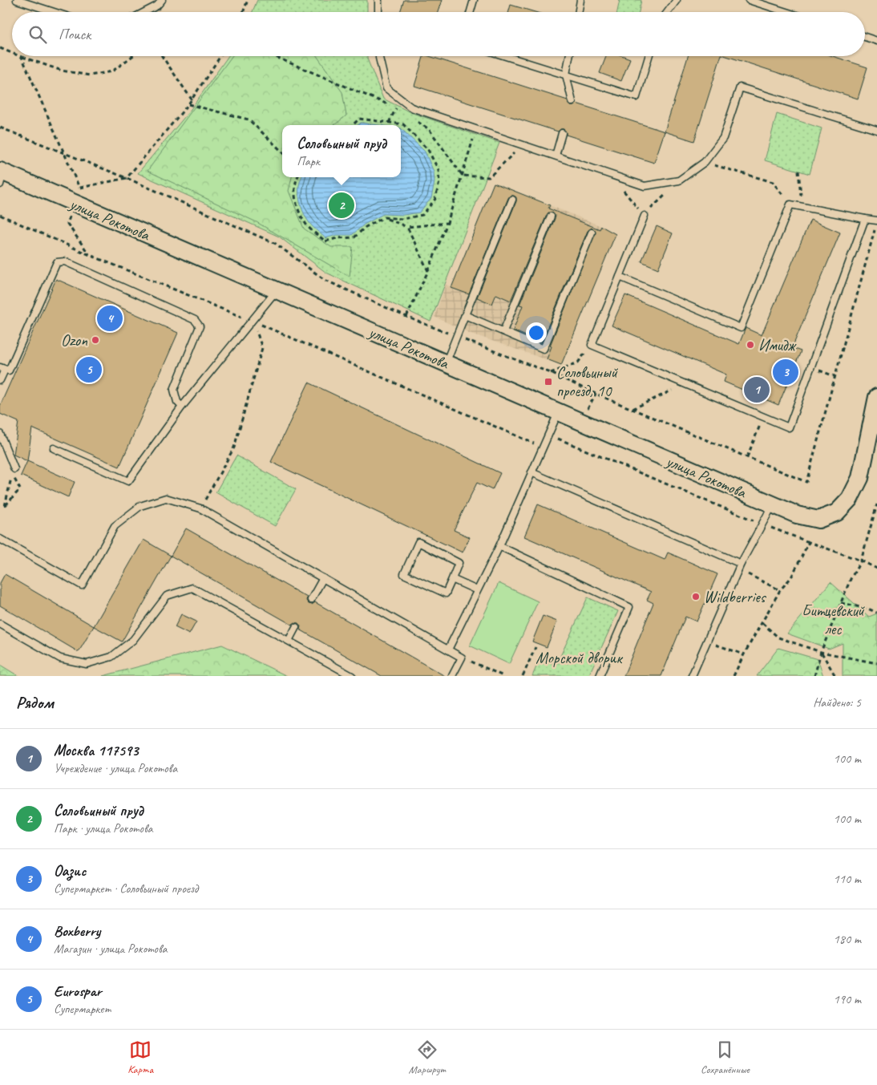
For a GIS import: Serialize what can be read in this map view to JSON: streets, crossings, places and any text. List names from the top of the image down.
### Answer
{
  "streets": {
    "street": ["улица Рокотова"]
  },
  "parks": ["Битцевский лес", "Морской дворик"],
  "places": {
    "other": ["Ozon", "Имидж", "Wildberries"],
    "transit": ["Соловьиный проезд, 10"]
  },
  "page": {
    "search": "Поиск",
    "popup": ["Соловьиный пруд", "Парк"],
    "pins": [
      "2",
      "4",
      "5",
      "3",
      "1"
    ],
    "heading": ["Рядом", "Найдено: 5"],
    "list": [
      {
        "mark": "1",
        "name": "Москва 117593",
        "note": "Учреждение · улица Рокотова",
        "value": "100 m"
      },
      {
        "mark": "2",
        "name": "Соловьиный пруд",
        "note": "Парк · улица Рокотова",
        "value": "100 m"
      },
      {
        "mark": "3",
        "name": "Оазис",
        "note": "Супермаркет · Соловьиный проезд",
        "value": "110 m"
      },
      {
        "mark": "4",
        "name": "Boxberry",
        "note": "Магазин · улица Рокотова",
        "value": "180 m"
      },
      {
        "mark": "5",
        "name": "Eurospar",
        "note": "Супермаркет",
        "value": "190 m"
      }
    ],
    "nav": ["Карта", "Маршрут", "Сохранённые"]
  }
}
